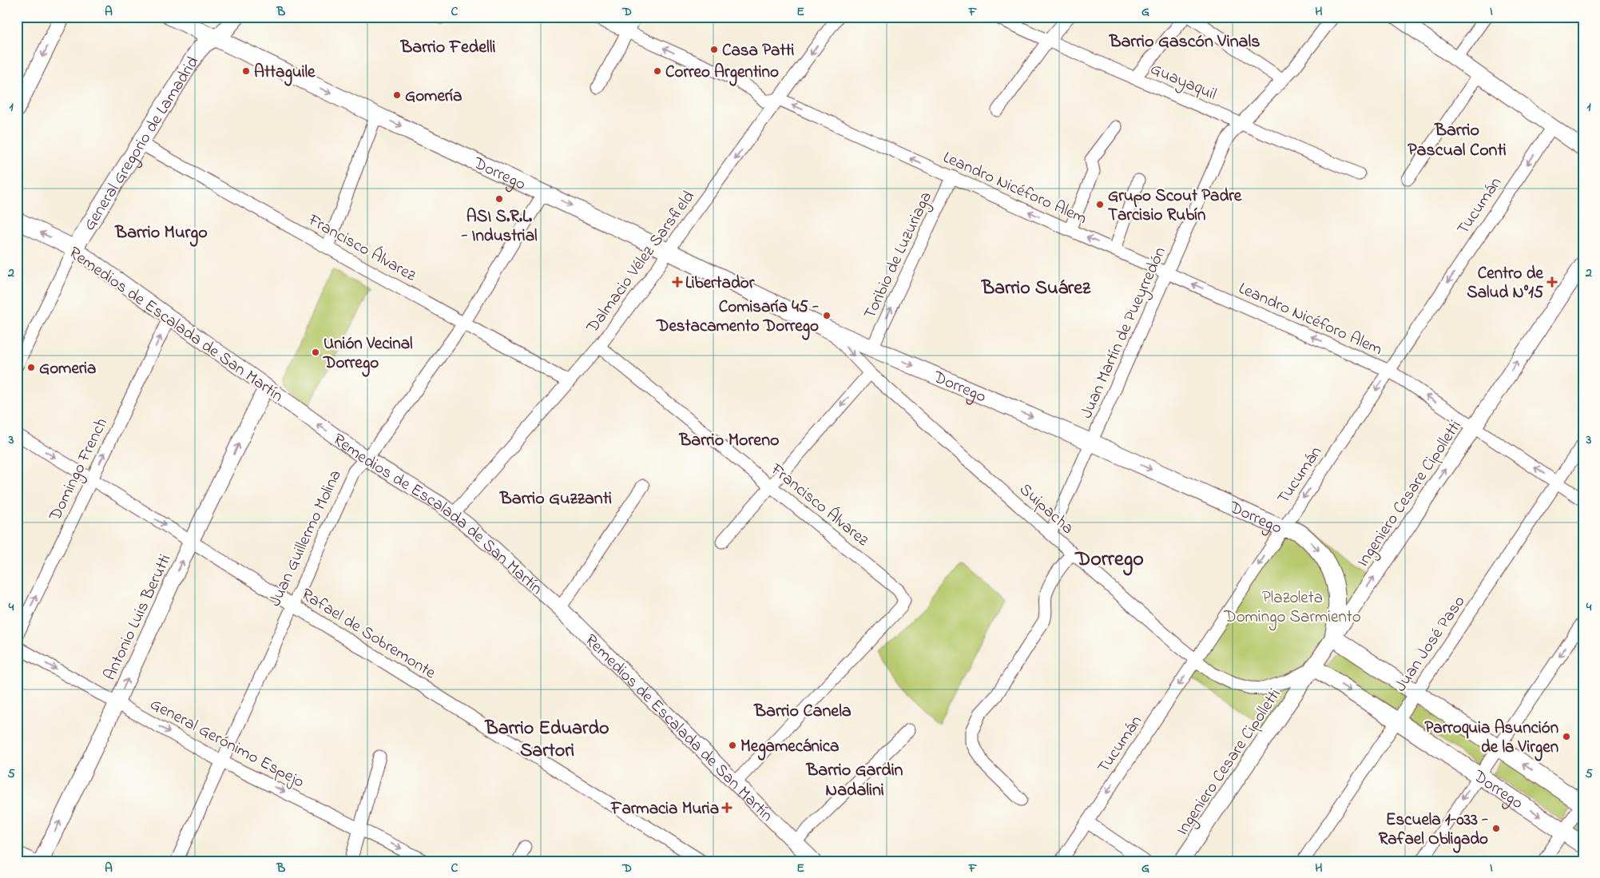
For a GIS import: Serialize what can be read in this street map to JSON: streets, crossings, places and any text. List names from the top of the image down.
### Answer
{
  "streets": {
    "main road": ["General Gregorio de Lamadrid", "Dorrego", "Remedios de Escalada de San Martín"],
    "street": [
      "Guayaquil",
      "Leandro Nicéforo Alem",
      "Tucumán",
      "Francisco Álvarez",
      "Toribio de Luzuriaga",
      "Dalmacio Vélez Sarsfield",
      "Juan Martín de Pueyrredón",
      "Domingo French",
      "Ingeniero Cesare Cipolletti",
      "Suipacha",
      "Juan Guillermo Molina",
      "Antonio Luis Berutti",
      "Rafael de Sobremonte",
      "Juan José Paso",
      "General Gerónimo Espejo"
    ]
  },
  "crossings": [
    ["Guayaquil", "Juan Martín de Pueyrredón"],
    ["General Gregorio de Lamadrid", "Dorrego"],
    ["General Gregorio de Lamadrid", "Francisco Álvarez"],
    ["General Gregorio de Lamadrid", "Remedios de Escalada de San Martín"],
    ["Dorrego", "Tucumán"],
    ["Dorrego", "Toribio de Luzuriaga"],
    ["Dorrego", "Dalmacio Vélez Sarsfield"],
    ["Dorrego", "Juan Martín de Pueyrredón"],
    ["Dorrego", "Ingeniero Cesare Cipolletti"],
    ["Dorrego", "Suipacha"],
    ["Dorrego", "Juan Guillermo Molina"],
    ["Dorrego", "Juan José Paso"],
    ["Leandro Nicéforo Alem", "Tucumán"],
    ["Leandro Nicéforo Alem", "Toribio de Luzuriaga"],
    ["Leandro Nicéforo Alem", "Dalmacio Vélez Sarsfield"],
    ["Leandro Nicéforo Alem", "Juan Martín de Pueyrredón"],
    ["Leandro Nicéforo Alem", "Ingeniero Cesare Cipolletti"],
    ["Leandro Nicéforo Alem", "Juan José Paso"],
    ["Tucumán", "Suipacha"],
    ["Francisco Álvarez", "Dalmacio Vélez Sarsfield"],
    ["Francisco Álvarez", "Remedios de Escalada de San Martín"],
    ["Francisco Álvarez", "Juan Guillermo Molina"],
    ["Dalmacio Vélez Sarsfield", "Remedios de Escalada de San Martín"],
    ["Remedios de Escalada de San Martín", "Domingo French"],
    ["Remedios de Escalada de San Martín", "Juan Guillermo Molina"],
    ["Remedios de Escalada de San Martín", "Antonio Luis Berutti"],
    ["Juan Martín de Pueyrredón", "Suipacha"],
    ["Domingo French", "Rafael de Sobremonte"],
    ["Ingeniero Cesare Cipolletti", "Suipacha"],
    ["Juan Guillermo Molina", "Rafael de Sobremonte"],
    ["Juan Guillermo Molina", "General Gerónimo Espejo"],
    ["Antonio Luis Berutti", "Rafael de Sobremonte"],
    ["Antonio Luis Berutti", "General Gerónimo Espejo"]
  ],
  "one_way": [
    "Dorrego",
    "Leandro Nicéforo Alem",
    "Tucumán",
    "Toribio de Luzuriaga",
    "Dalmacio Vélez Sarsfield",
    "Domingo French",
    "Ingeniero Cesare Cipolletti",
    "Antonio Luis Berutti",
    "General Gerónimo Espejo"
  ],
  "districts": [
    "Barrio Gascón Vinals",
    "Barrio Fedelli",
    "Barrio Pascual Conti",
    "Barrio Murgo",
    "Barrio Suárez",
    "Barrio Moreno",
    "Barrio Guzzanti",
    "Dorrego",
    "Barrio Canela",
    "Barrio Eduardo Sartori",
    "Barrio Gardin Nadalini"
  ],
  "parks": ["Plazoleta Domingo Sarmiento"],
  "places": {
    "other": [
      "Casa Patti",
      "Attaguile",
      "Correo Argentino",
      "Gomería",
      "ASI S.R.L. - Industrial",
      "Grupo Scout Padre Tarcisio Rubín",
      "Comisaría 45 - Destacamento Dorrego",
      "Unión Vecinal Dorrego",
      "Gomeria",
      "Parroquia Asunción de la Virgen",
      "Megamecánica",
      "Escuela 1-033 - Rafael Obligado"
    ],
    "health": ["Libertador", "Centro de Salud N°15", "Farmacia Muria"]
  },
  "grid": {
    "columns": [
      "A",
      "B",
      "C",
      "D",
      "E",
      "F",
      "G",
      "H",
      "I"
    ],
    "rows": [
      "1",
      "2",
      "3",
      "4",
      "5"
    ]
  }
}
